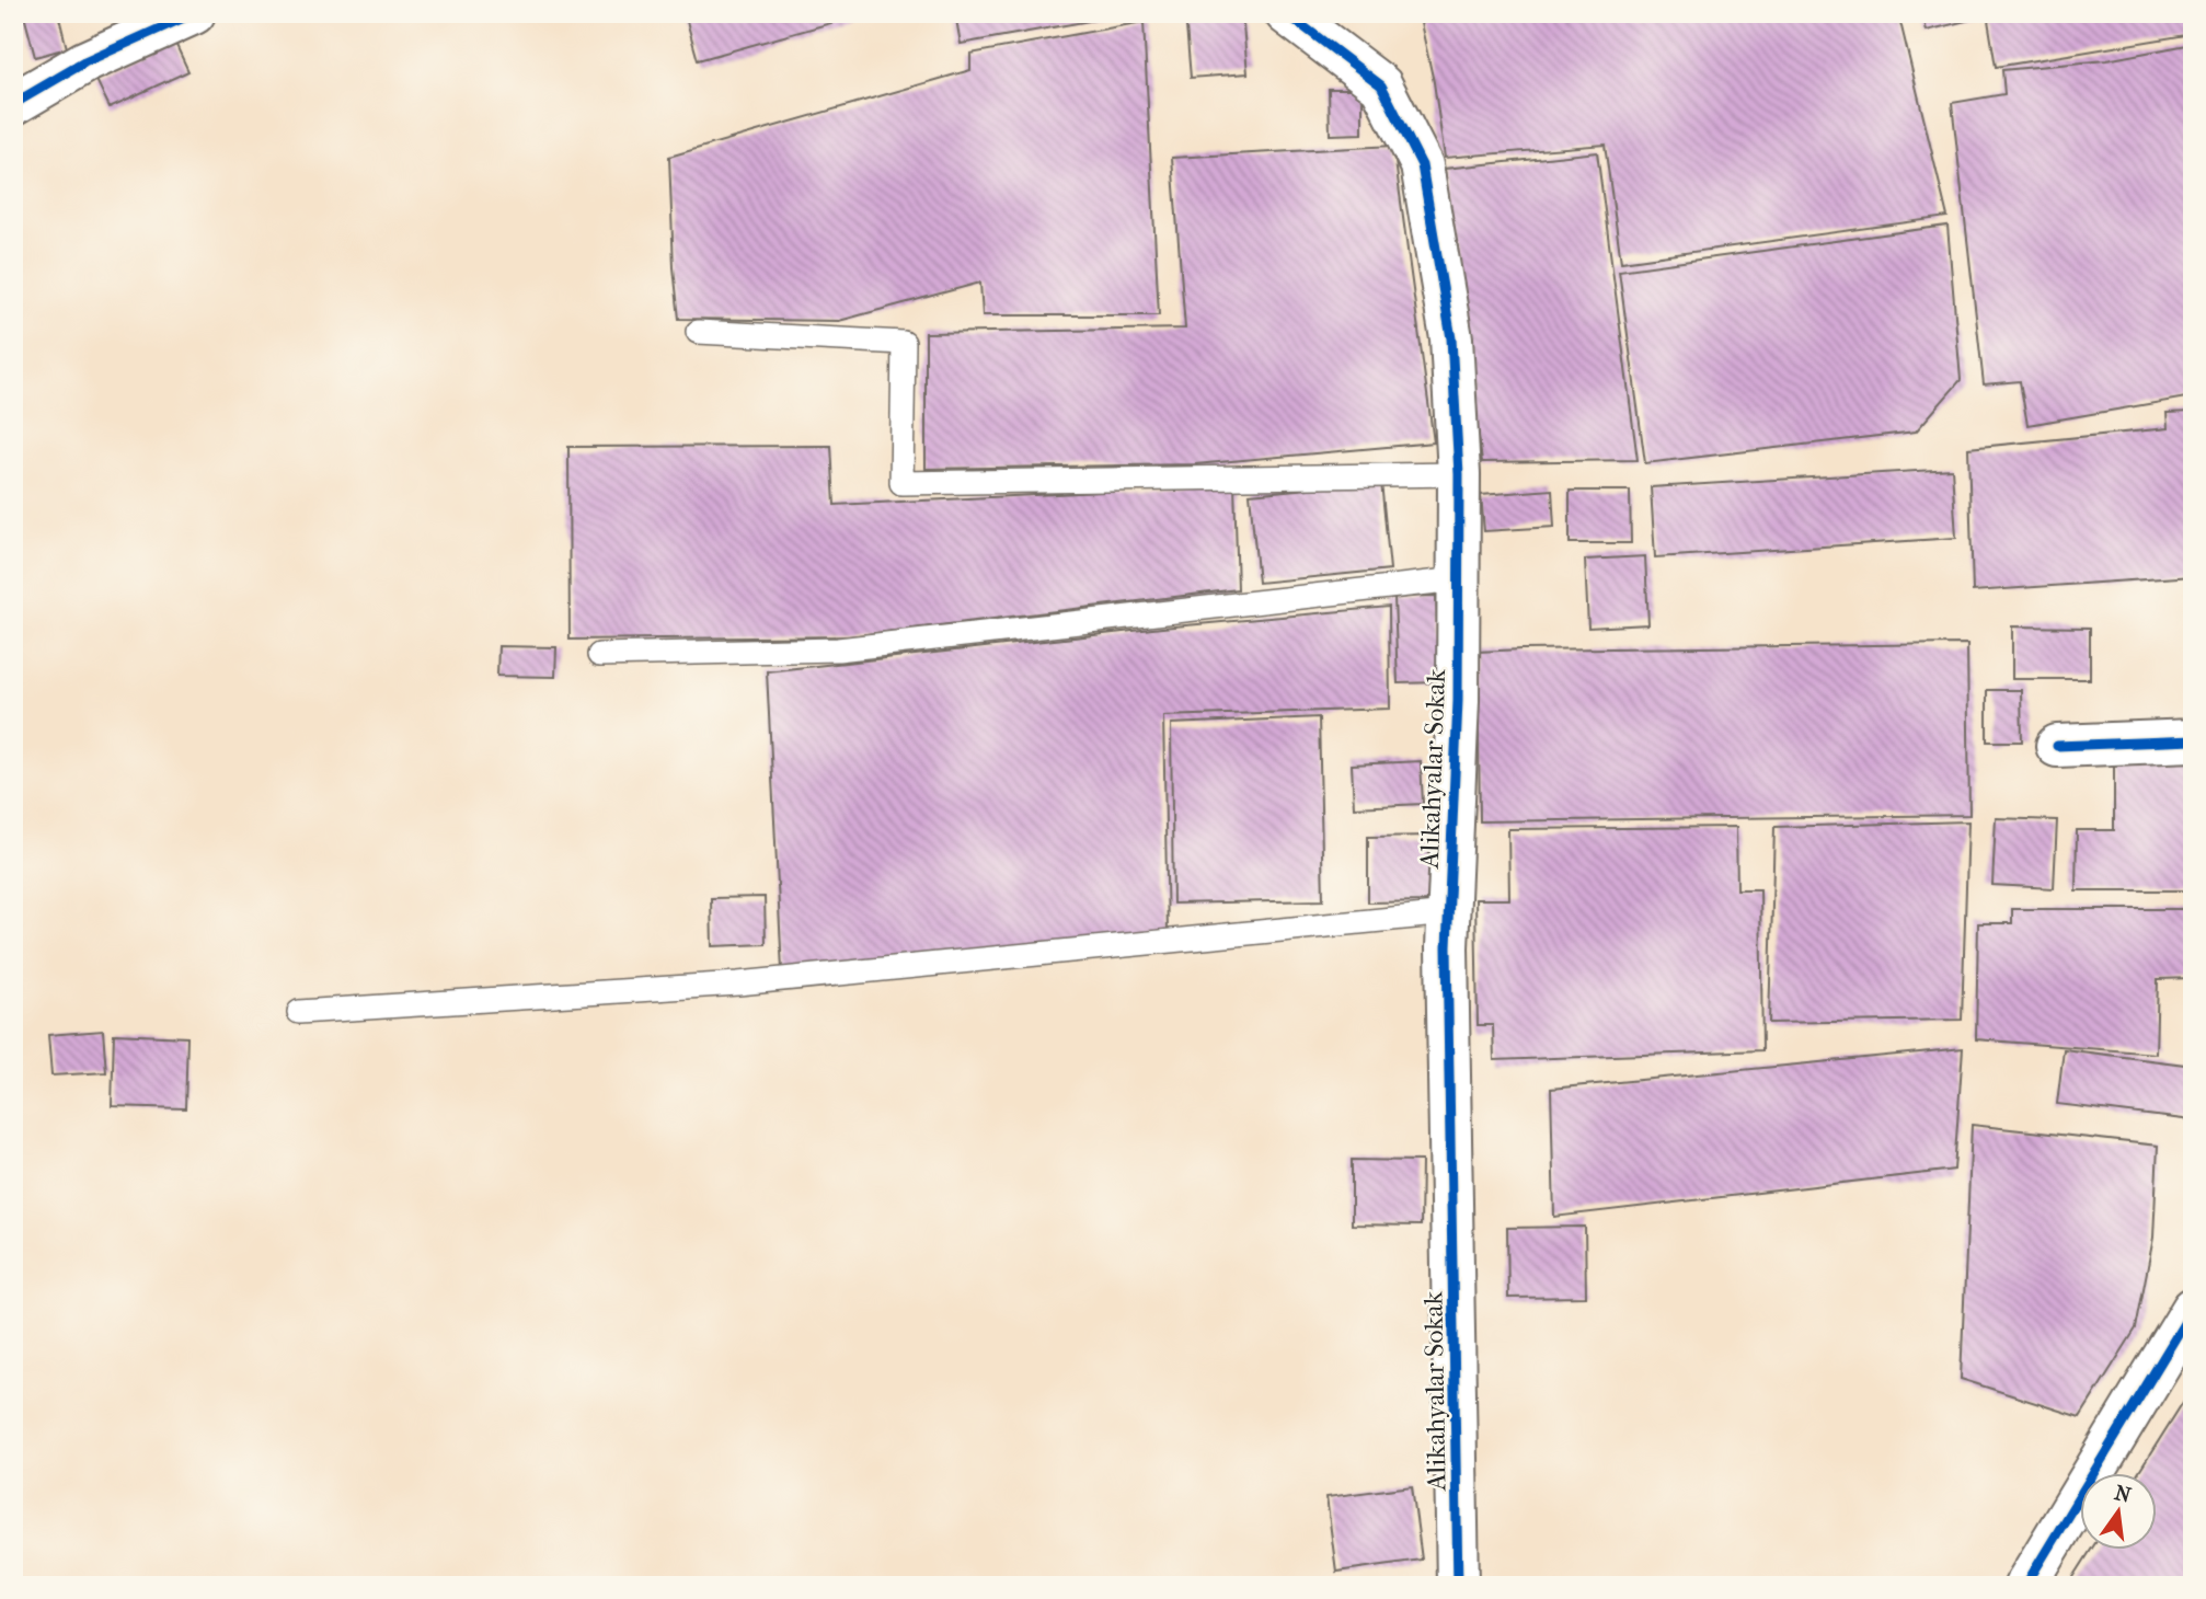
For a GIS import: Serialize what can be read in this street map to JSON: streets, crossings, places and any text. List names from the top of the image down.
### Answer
{
  "streets": {
    "street": ["Alikahyalar Sokak"]
  },
  "north": "top"
}
